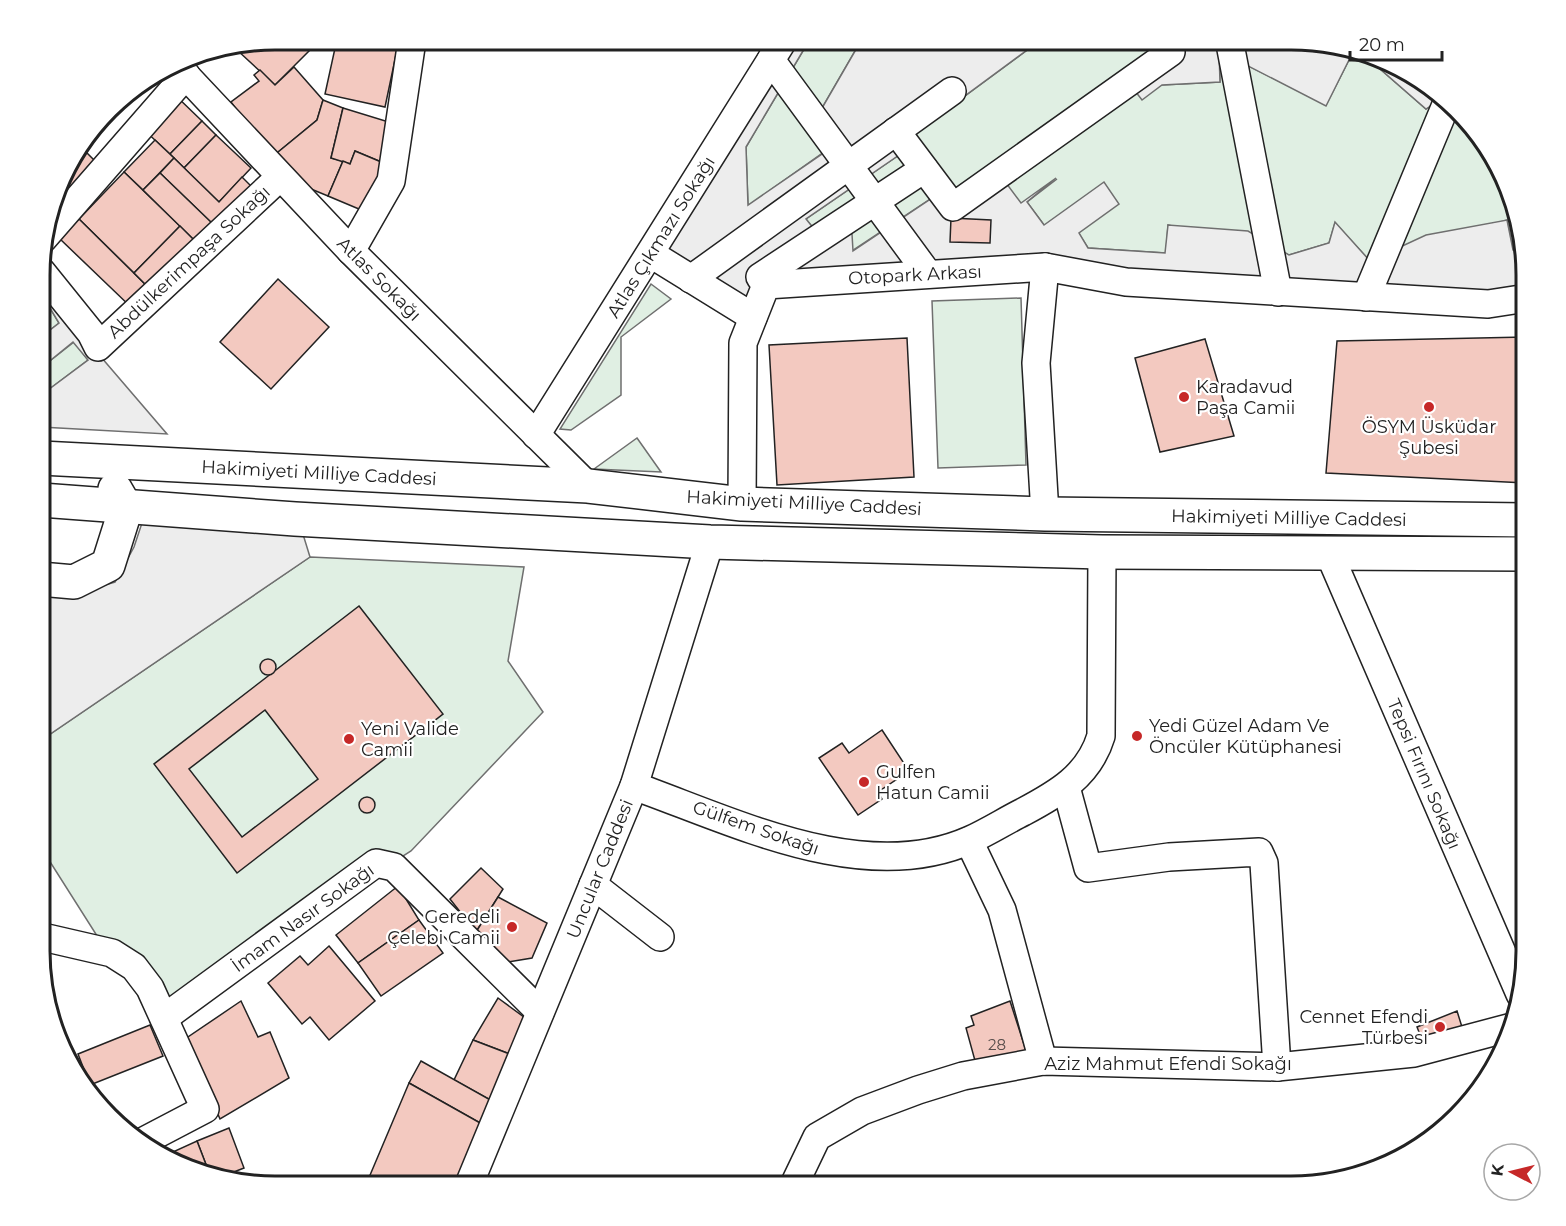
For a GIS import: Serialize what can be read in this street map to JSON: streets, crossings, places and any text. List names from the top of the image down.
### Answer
{
  "streets": {
    "main road": ["Hakimiyeti Milliye Caddesi"],
    "street": [
      "Atlas Çıkmazı Sokağı",
      "Abdülkerimpaşa Sokağı",
      "Otopark Arkası",
      "Atlas Sokağı",
      "Tepsi Fırını Sokağı",
      "Gülfem Sokağı",
      "Uncular Caddesi",
      "İmam Nasır Sokağı",
      "Aziz Mahmut Efendi Sokağı"
    ]
  },
  "crossings": [
    ["Atlas Çıkmazı Sokağı", "Atlas Sokağı"],
    ["Abdülkerimpaşa Sokağı", "Atlas Sokağı"],
    ["Atlas Sokağı", "Hakimiyeti Milliye Caddesi"],
    ["Hakimiyeti Milliye Caddesi", "Tepsi Fırını Sokağı"],
    ["Hakimiyeti Milliye Caddesi", "Gülfem Sokağı"],
    ["Hakimiyeti Milliye Caddesi", "Uncular Caddesi"],
    ["Gülfem Sokağı", "Uncular Caddesi"],
    ["Uncular Caddesi", "İmam Nasır Sokağı"]
  ],
  "places": [
    "Karadavud Paşa Camii",
    "ÖSYM Üsküdar Şubesi",
    "Yedi Güzel Adam Ve Öncüler Kütüphanesi",
    "Yeni Valide Camii",
    "Gulfen Hatun Camii",
    "Geredeli Çelebi Camii",
    "Cennet Efendi Türbesi"
  ],
  "house_numbers": ["28"],
  "scale_bar": "20 m",
  "north": "left"
}
